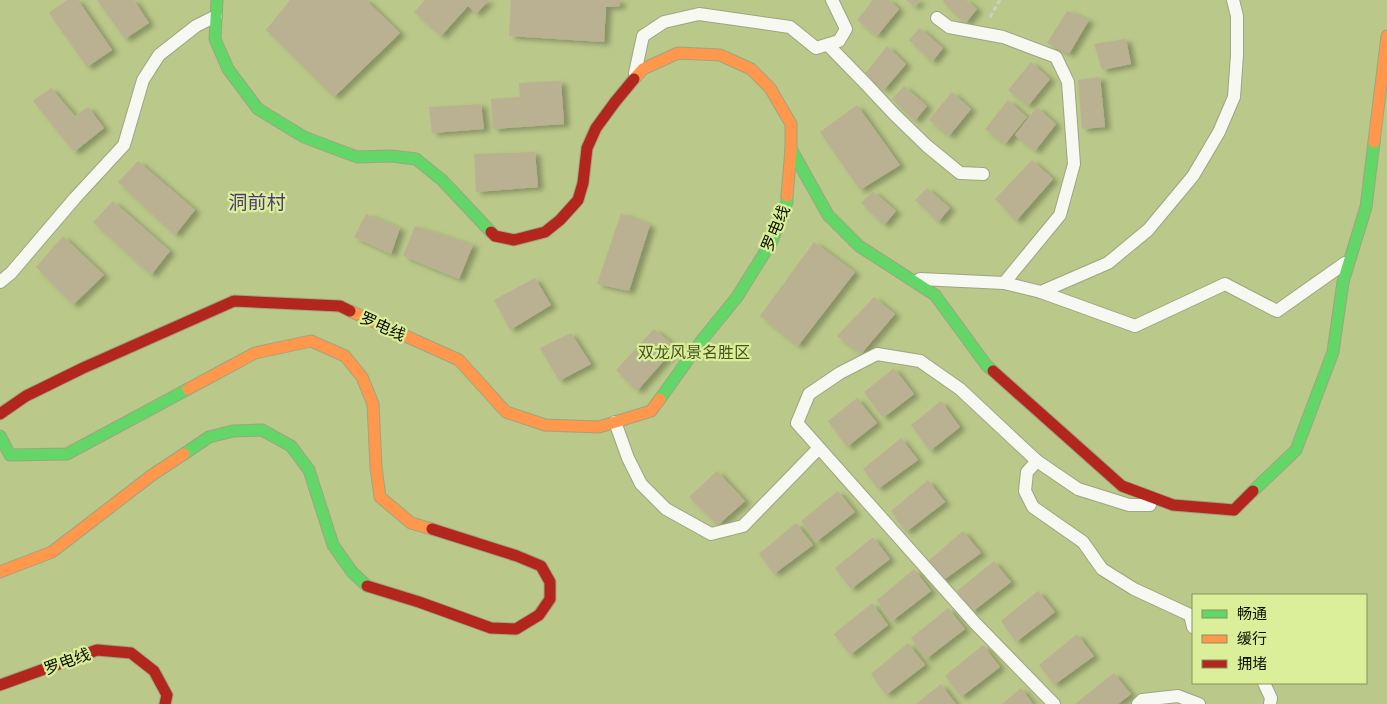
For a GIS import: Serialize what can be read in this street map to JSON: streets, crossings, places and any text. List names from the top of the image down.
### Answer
{
  "streets": {
    "street": ["罗电线"]
  },
  "districts": ["洞前村"],
  "parks": ["双龙风景名胜区"],
  "legend": ["畅通", "缓行", "拥堵"]
}
